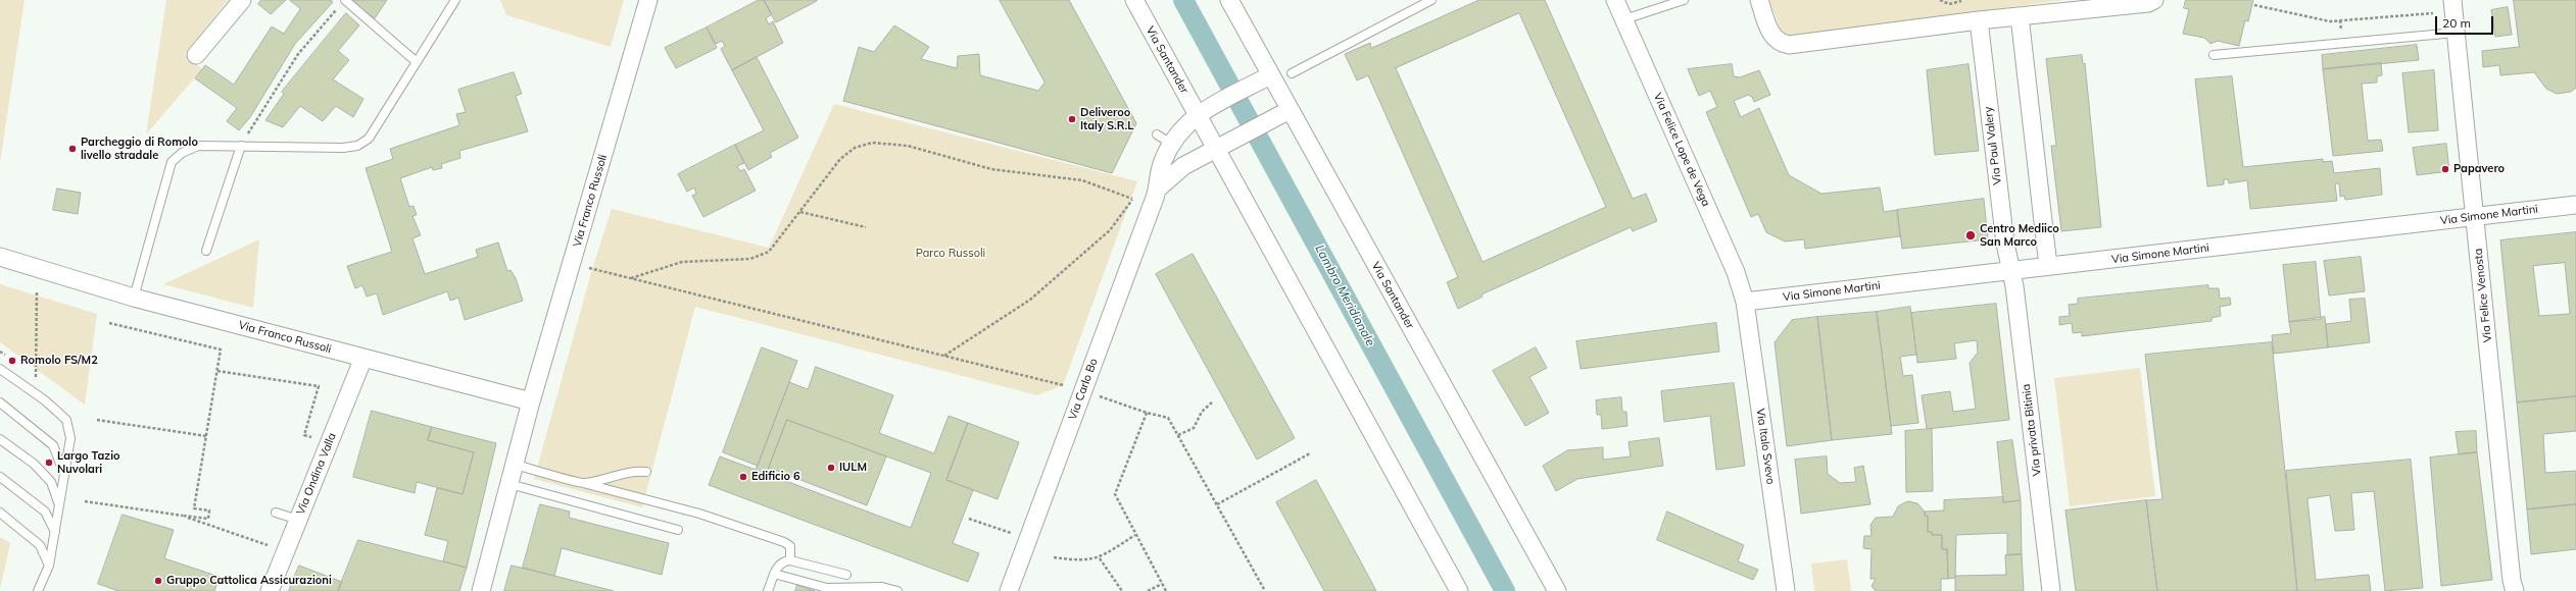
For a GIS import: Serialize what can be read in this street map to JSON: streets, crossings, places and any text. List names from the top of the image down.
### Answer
{
  "streets": {
    "street": [
      "Via Santander",
      "Via Paul Valery",
      "Via Felice Lope de Vega",
      "Via Franco Russoli",
      "Via Simone Martini",
      "Via Felice Venosta",
      "Via Carlo Bo",
      "Via privata Bitinia",
      "Via Italo Svevo",
      "Via Ondina Valla"
    ]
  },
  "crossings": [
    ["Via Santander", "Via Carlo Bo"],
    ["Via Paul Valery", "Via Simone Martini"],
    ["Via Paul Valery", "Via privata Bitinia"],
    ["Via Felice Lope de Vega", "Via Simone Martini"],
    ["Via Felice Lope de Vega", "Via Italo Svevo"],
    ["Via Franco Russoli", "Via Ondina Valla"],
    ["Via Simone Martini", "Via Felice Venosta"],
    ["Via Simone Martini", "Via privata Bitinia"],
    ["Via Simone Martini", "Via Italo Svevo"]
  ],
  "water": ["Lambro Meridionale"],
  "parks": ["Parco Russoli"],
  "places": [
    "Deliveroo Italy S.R.L",
    "Parcheggio di Romolo livello stradale",
    "Papavero",
    "Centro Mediico San Marco",
    "Romolo FS/M2",
    "Largo Tazio Nuvolari",
    "IULM",
    "Edificio 6",
    "Gruppo Cattolica Assicurazioni"
  ],
  "scale_bar": "20 m"
}
